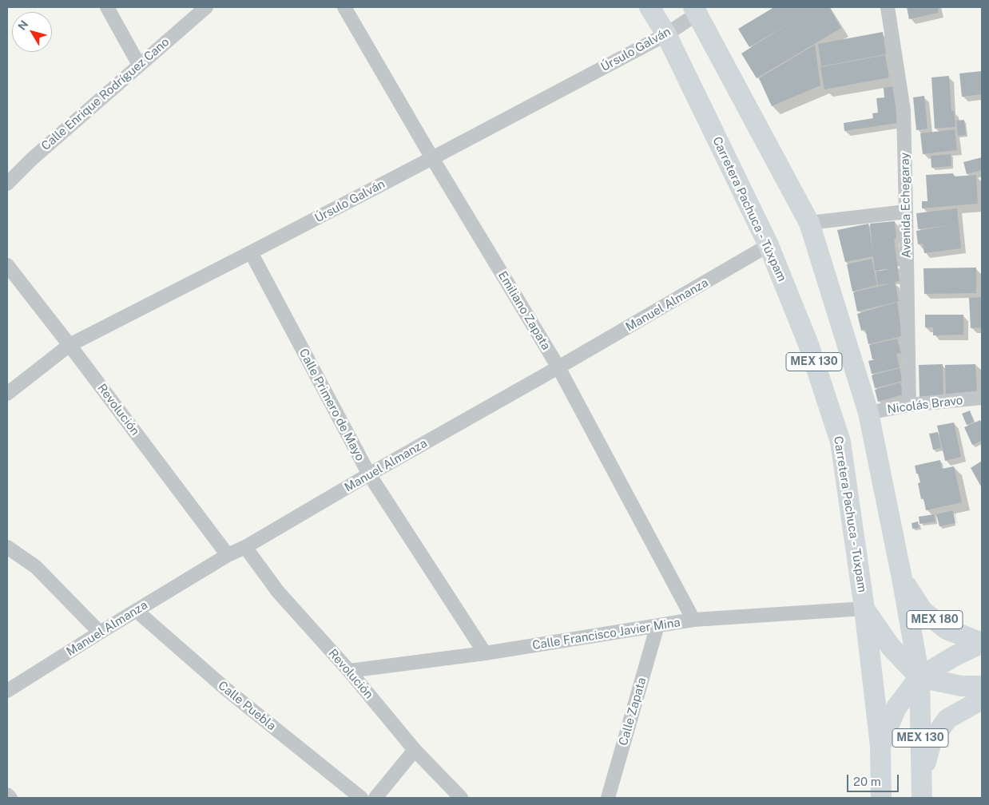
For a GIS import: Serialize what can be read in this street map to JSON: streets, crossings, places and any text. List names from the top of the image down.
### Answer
{
  "streets": {
    "main road": ["Carretera Pachuca - Túxpam", "MEX 130", "MEX 180"],
    "street": [
      "Úrsulo Galván",
      "Calle Enrique Rodríguez Cano",
      "Avenida Echegaray",
      "Manuel Almanza",
      "Emiliano Zapata",
      "Calle Primero de Mayo",
      "Nicolás Bravo",
      "Revolución",
      "Calle Francisco Javier Mina",
      "Calle Puebla",
      "Calle Zapata"
    ]
  },
  "crossings": [
    ["Úrsulo Galván", "Carretera Pachuca - Túxpam"],
    ["Úrsulo Galván", "Emiliano Zapata"],
    ["Úrsulo Galván", "MEX 130"],
    ["Úrsulo Galván", "Calle Primero de Mayo"],
    ["Úrsulo Galván", "Revolución"],
    ["Avenida Echegaray", "Nicolás Bravo"],
    ["Carretera Pachuca - Túxpam", "Manuel Almanza"],
    ["Carretera Pachuca - Túxpam", "Calle Francisco Javier Mina"],
    ["Manuel Almanza", "Emiliano Zapata"],
    ["Manuel Almanza", "Calle Primero de Mayo"],
    ["Manuel Almanza", "Revolución"],
    ["Manuel Almanza", "Calle Puebla"],
    ["Emiliano Zapata", "Calle Francisco Javier Mina"],
    ["MEX 130", "Nicolás Bravo"],
    ["MEX 130", "MEX 180"],
    ["Calle Primero de Mayo", "Calle Francisco Javier Mina"],
    ["Revolución", "Calle Francisco Javier Mina"],
    ["Calle Francisco Javier Mina", "Calle Zapata"]
  ],
  "scale_bar": "20 m",
  "north": "top left"
}
